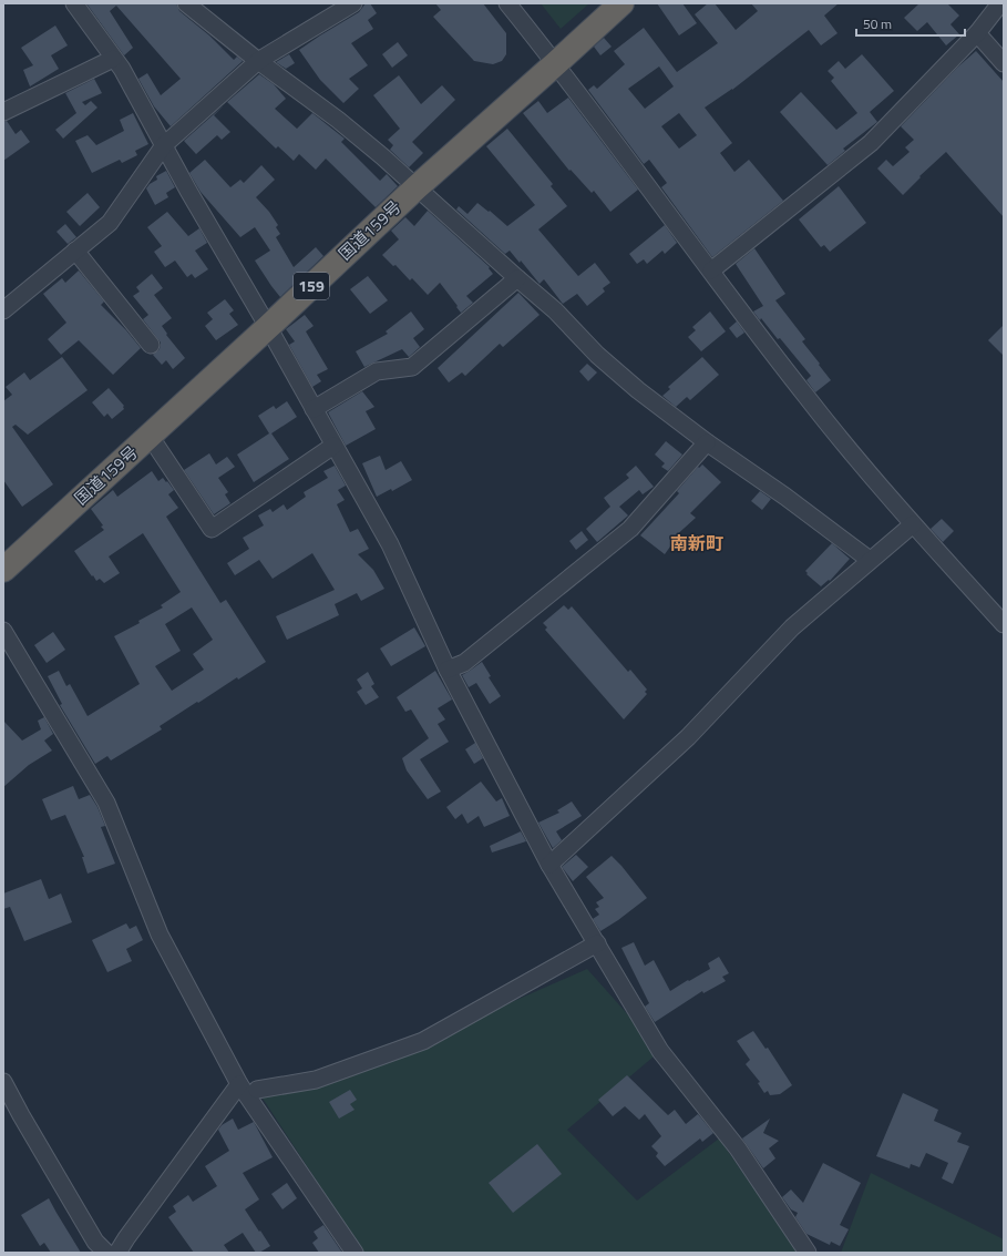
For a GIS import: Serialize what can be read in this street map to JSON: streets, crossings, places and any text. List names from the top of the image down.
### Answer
{
  "streets": {
    "highway": ["国道159号", "159"]
  },
  "districts": ["南新町"],
  "scale_bar": "50 m"
}
